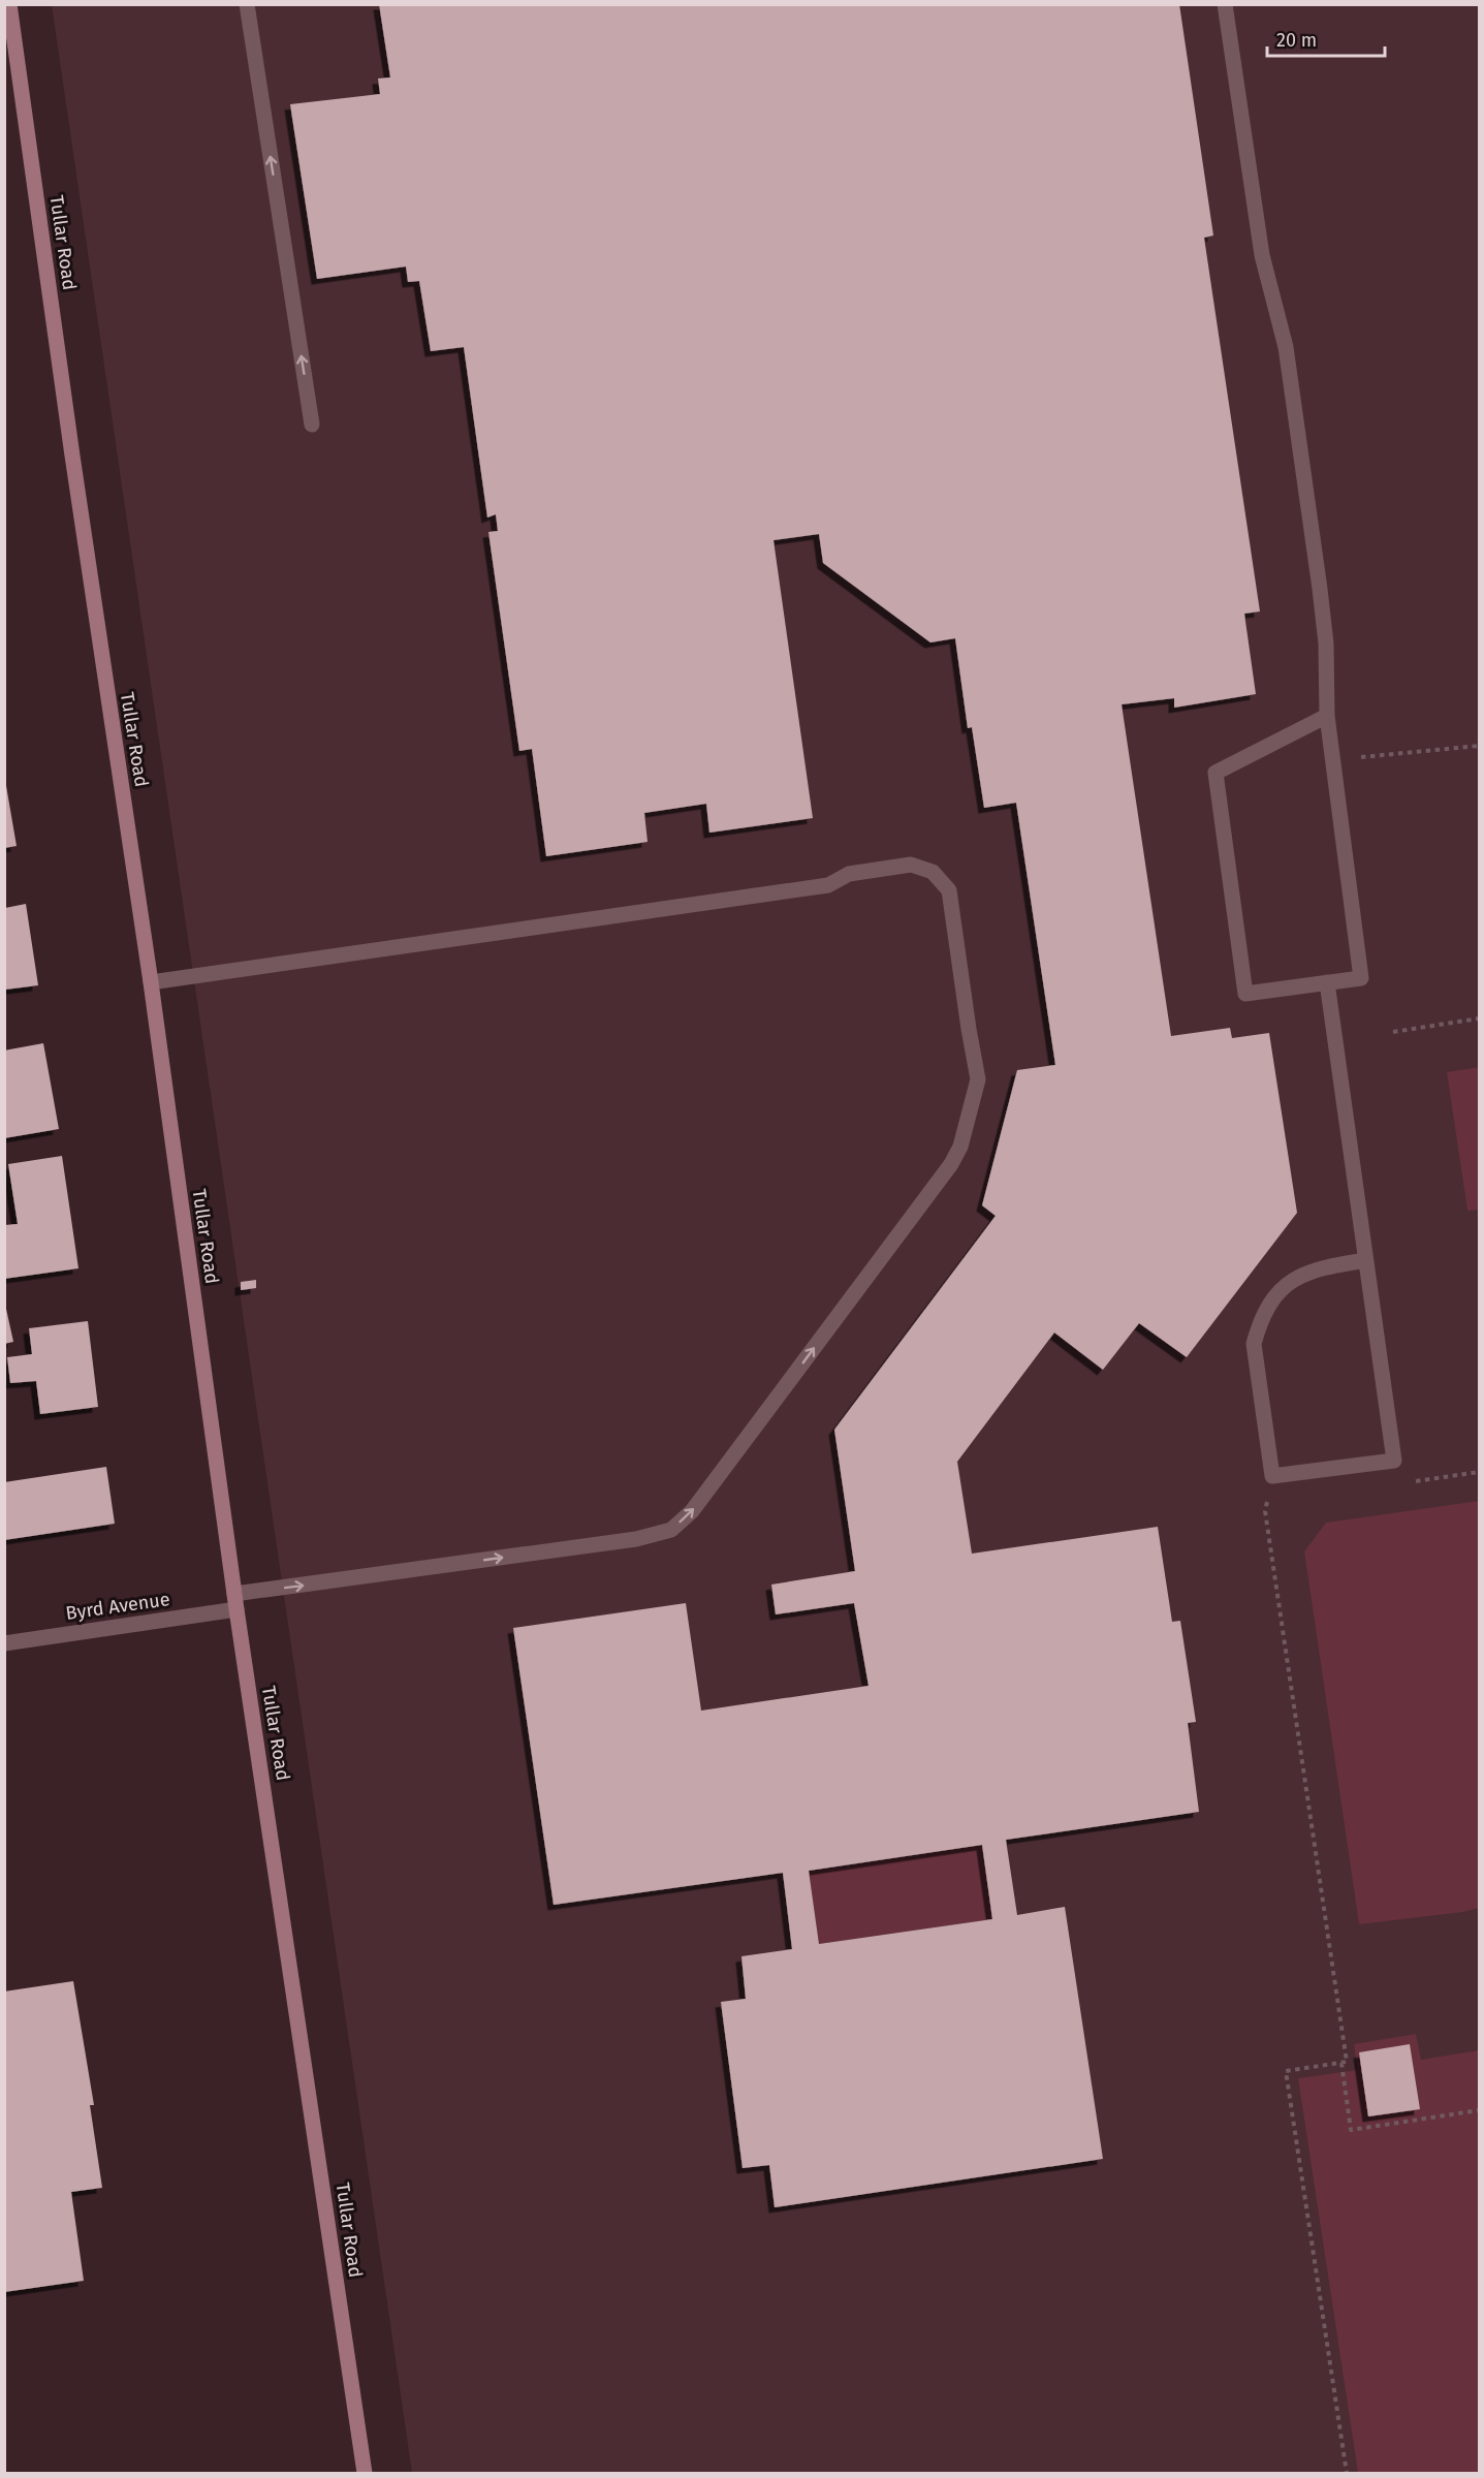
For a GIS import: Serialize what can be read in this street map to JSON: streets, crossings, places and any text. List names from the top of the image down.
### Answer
{
  "streets": {
    "main road": ["Tullar Road"],
    "street": ["Byrd Avenue"]
  },
  "crossings": [
    ["Tullar Road", "Byrd Avenue"]
  ],
  "scale_bar": "20 m"
}
